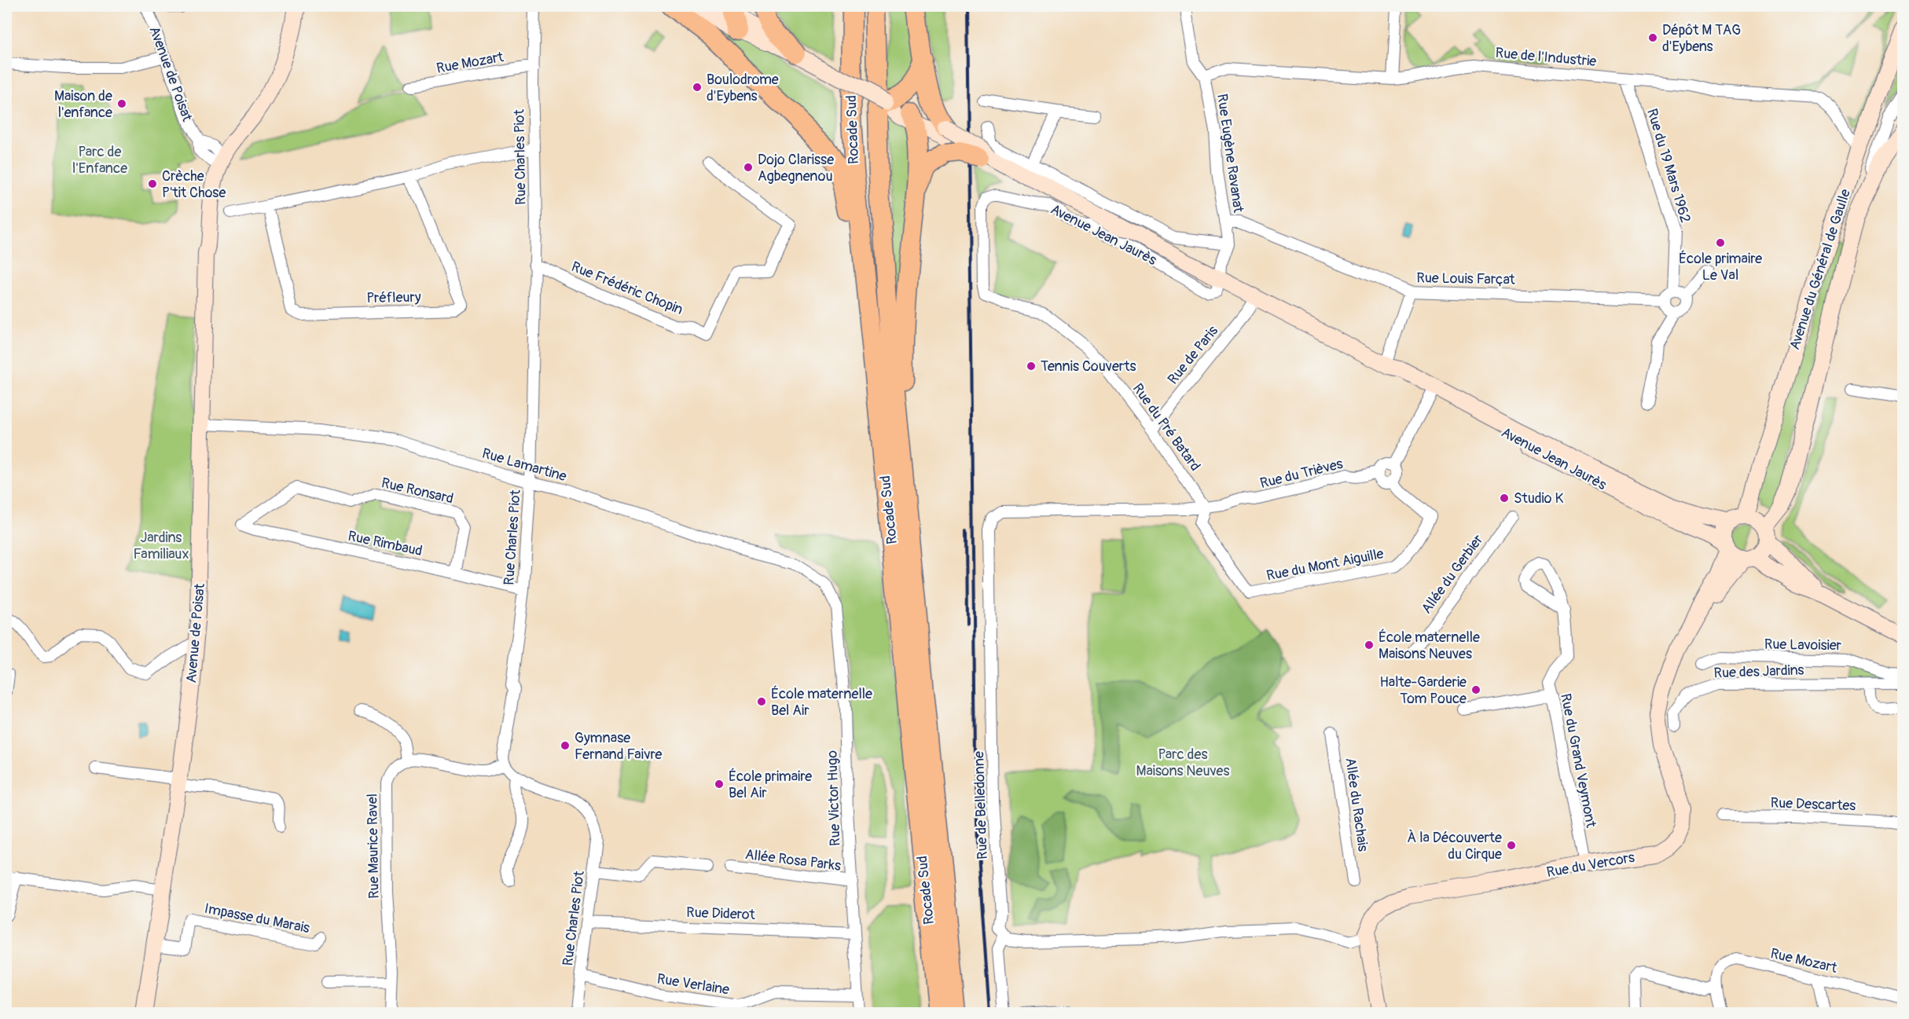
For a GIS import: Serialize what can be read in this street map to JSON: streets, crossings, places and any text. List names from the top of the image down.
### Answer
{
  "streets": {
    "highway": ["Rocade Sud"],
    "main road": [
      "Avenue de Poisat",
      "Avenue Jean Jaurès",
      "Avenue du Général de Gaulle",
      "Rue du Vercors"
    ],
    "street": [
      "Rue de l'Industrie",
      "Rue Mozart",
      "Rue Eugène Ravanat",
      "Rue Charles Piot",
      "Rue du 19 Mars 1962",
      "Rue Louis Farçat",
      "Rue Frédéric Chopin",
      "Préfleury",
      "Rue de Paris",
      "Rue du Pré Batard",
      "Rue Lamartine",
      "Rue du Trièves",
      "Rue Ronsard",
      "Rue Rimbaud",
      "Rue du Mont Aiguille",
      "Allée du Gerbier",
      "Rue Lavoisier",
      "Rue des Jardins",
      "Rue du Grand Veymont",
      "Rue Victor Hugo",
      "Allée du Rachais",
      "Rue Descartes",
      "Rue de Belledonne",
      "Rue Maurice Ravel",
      "Allée Rosa Parks",
      "Rue Diderot",
      "Impasse du Marais",
      "Rue Verlaine"
    ]
  },
  "crossings": [
    ["Rue de l'Industrie", "Rue Eugène Ravanat"],
    ["Rue de l'Industrie", "Rue du 19 Mars 1962"],
    ["Rue de l'Industrie", "Avenue du Général de Gaulle"],
    ["Rue Mozart", "Rue Charles Piot"],
    ["Avenue de Poisat", "Rue Lamartine"],
    ["Avenue de Poisat", "Impasse du Marais"],
    ["Rue Eugène Ravanat", "Rue Louis Farçat"],
    ["Rue Charles Piot", "Rue Frédéric Chopin"],
    ["Rue Charles Piot", "Rue Lamartine"],
    ["Rue Charles Piot", "Rue Rimbaud"],
    ["Rue Charles Piot", "Rue Diderot"],
    ["Rue Charles Piot", "Rue Verlaine"],
    ["Rue du 19 Mars 1962", "Rue Louis Farçat"],
    ["Avenue Jean Jaurès", "Avenue du Général de Gaulle"],
    ["Avenue Jean Jaurès", "Rue de Paris"],
    ["Avenue Jean Jaurès", "Rue du Pré Batard"],
    ["Avenue Jean Jaurès", "Rue du Vercors"],
    ["Avenue du Général de Gaulle", "Rue du Vercors"],
    ["Rue de Paris", "Rue du Pré Batard"],
    ["Rue du Pré Batard", "Rue du Trièves"],
    ["Rue du Pré Batard", "Rue du Mont Aiguille"],
    ["Rue du Pré Batard", "Rue de Belledonne"],
    ["Rue Lamartine", "Rue Victor Hugo"],
    ["Rue du Trièves", "Rue du Mont Aiguille"],
    ["Rue du Trièves", "Rue de Belledonne"],
    ["Rue Ronsard", "Rue Rimbaud"],
    ["Rue du Mont Aiguille", "Rue de Belledonne"],
    ["Rue du Grand Veymont", "Rue du Vercors"],
    ["Rue Victor Hugo", "Allée Rosa Parks"],
    ["Rue Victor Hugo", "Rue Diderot"],
    ["Rue Victor Hugo", "Rue Verlaine"]
  ],
  "parks": ["Parc de l'Enfance", "Jardins Familiaux", "Parc des Maisons Neuves"],
  "places": [
    "Dépôt M TAG d'Eybens",
    "Boulodrome d'Eybens",
    "Maison de l'enfance",
    "Dojo Clarisse Agbegnenou",
    "Crèche P'tit Chose",
    "École primaire Le Val",
    "Tennis Couverts",
    "Studio K",
    "École maternelle Maisons Neuves",
    "Halte-Garderie Tom Pouce",
    "École maternelle Bel Air",
    "Gymnase Fernand Faivre",
    "École primaire Bel Air",
    "À la Découverte du Cirque"
  ]
}
